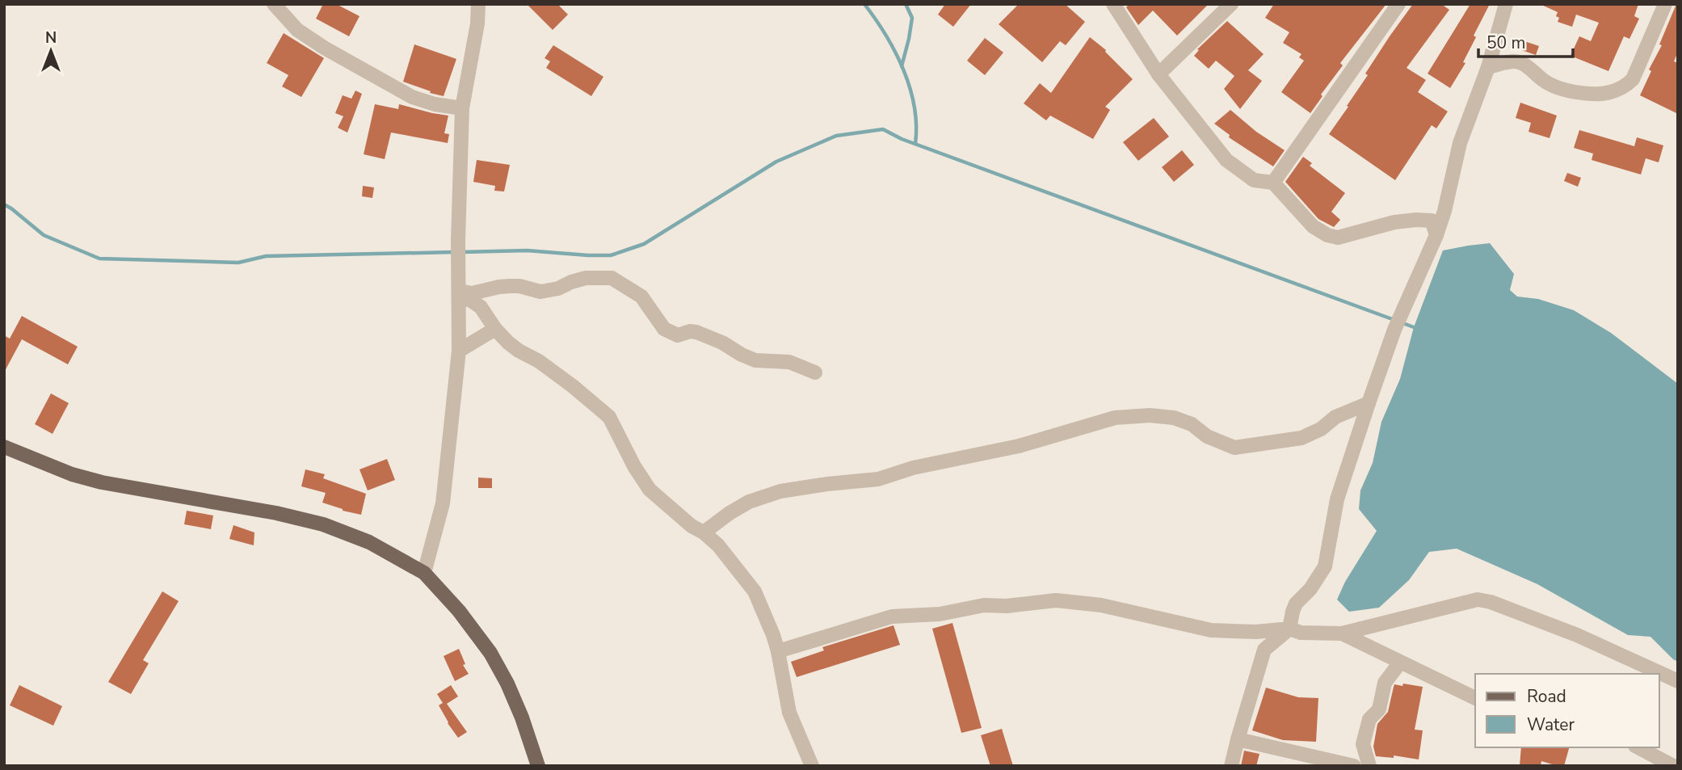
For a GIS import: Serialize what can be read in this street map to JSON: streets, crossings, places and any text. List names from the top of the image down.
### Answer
{
  "legend": ["Road", "Water"],
  "scale_bar": "50 m",
  "north": "top"
}
